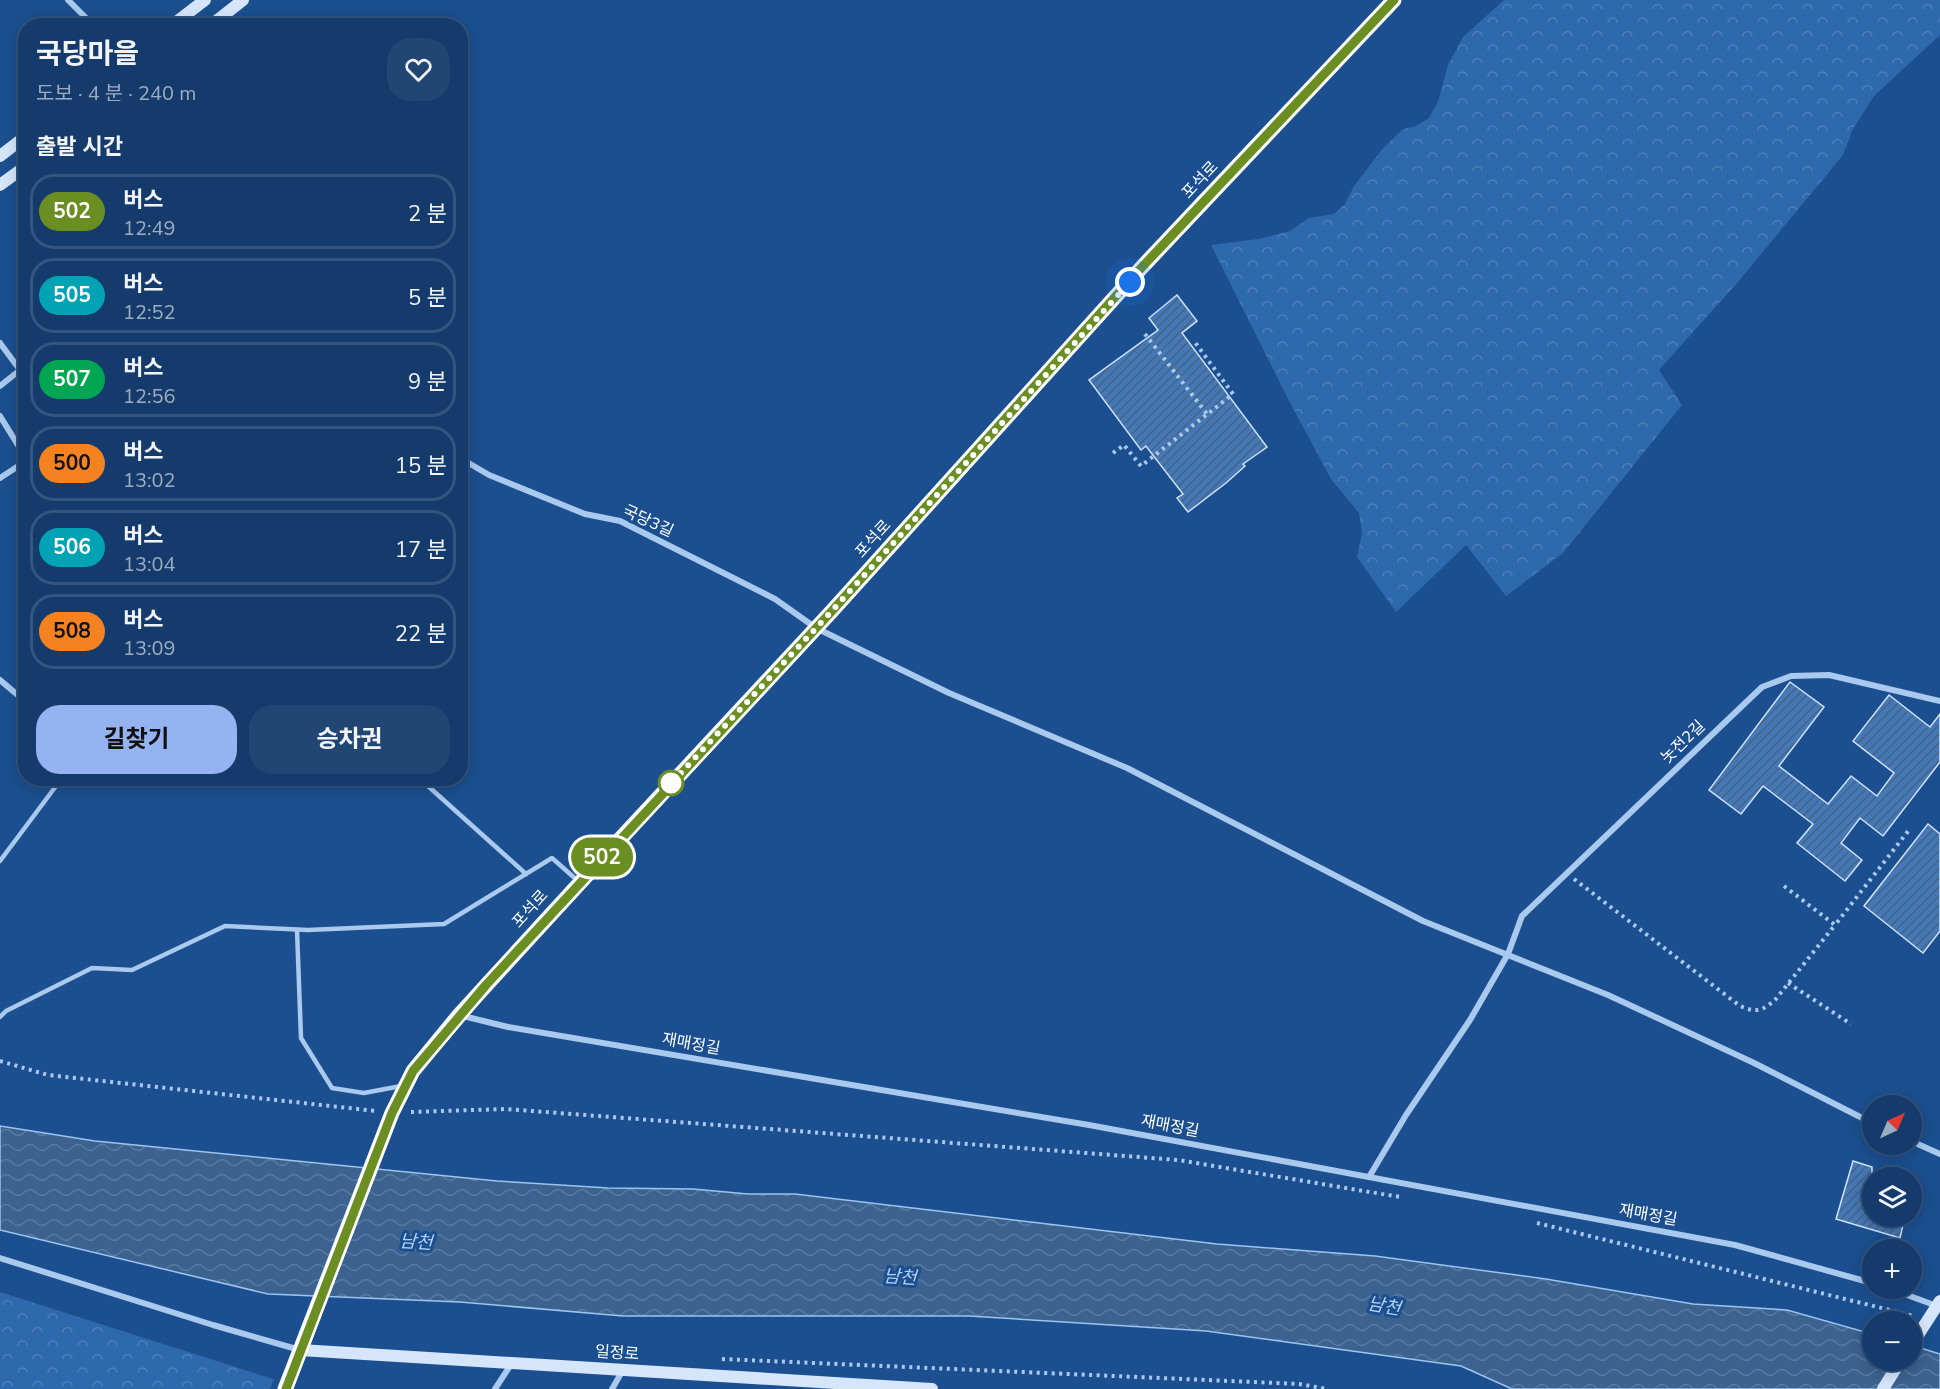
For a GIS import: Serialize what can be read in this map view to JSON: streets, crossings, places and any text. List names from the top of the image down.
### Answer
{
  "streets": {
    "main road": ["포석로"],
    "street": [
      "국당3길",
      "놋전2길",
      "재매정길",
      "일정로"
    ]
  },
  "crossings": [
    ["포석로", "국당3길"],
    ["포석로", "재매정길"],
    ["포석로", "일정로"],
    ["국당3길", "놋전2길"],
    ["놋전2길", "재매정길"]
  ],
  "water": ["남천"],
  "lines": ["bus line 502"],
  "north": "top right",
  "page": {
    "on_map": "502",
    "heading": [
      ["국당마을", "도보 · 4 분 · 240 m"],
      "출발 시간"
    ],
    "list": [
      {
        "mark": "502",
        "name": "버스",
        "note": "12:49",
        "value": "2 분"
      },
      {
        "mark": "505",
        "name": "버스",
        "note": "12:52",
        "value": "5 분"
      },
      {
        "mark": "507",
        "name": "버스",
        "note": "12:56",
        "value": "9 분"
      },
      {
        "mark": "500",
        "name": "버스",
        "note": "13:02",
        "value": "15 분"
      },
      {
        "mark": "506",
        "name": "버스",
        "note": "13:04",
        "value": "17 분"
      },
      {
        "mark": "508",
        "name": "버스",
        "note": "13:09",
        "value": "22 분"
      }
    ],
    "buttons": ["길찾기", "승차권"],
    "map_buttons": ["+", "−"]
  }
}
